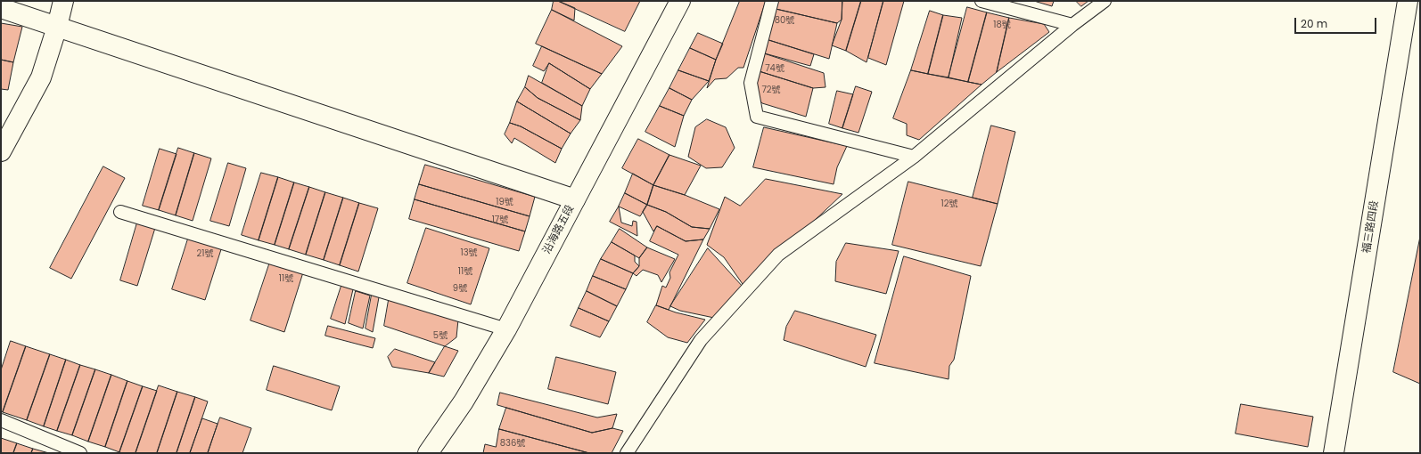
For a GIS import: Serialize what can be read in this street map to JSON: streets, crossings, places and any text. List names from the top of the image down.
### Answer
{
  "streets": {
    "street": ["福三路四段", "沿海路五段"]
  },
  "house_numbers": [
    "80號",
    "18號",
    "74號",
    "72號",
    "19號",
    "12號",
    "17號",
    "13號",
    "21號",
    "11號",
    "11號",
    "9號",
    "5號",
    "836號"
  ],
  "scale_bar": "20 m"
}
